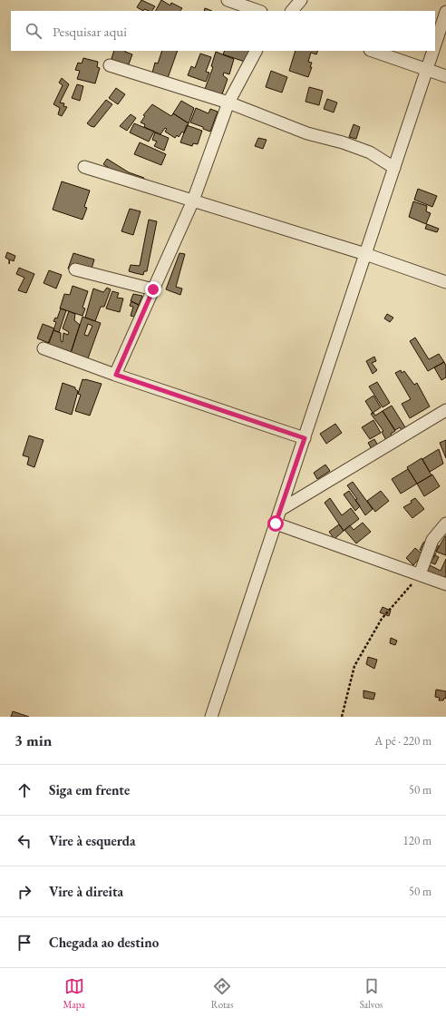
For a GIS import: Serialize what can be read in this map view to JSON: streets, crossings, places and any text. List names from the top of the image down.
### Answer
{
  "page": {
    "search": "Pesquisar aqui",
    "heading": ["3 min", "A pé · 220 m"],
    "list": [
      ["Siga em frente", "50 m"],
      ["Vire à esquerda", "120 m"],
      ["Vire à direita", "50 m"],
      "Chegada ao destino"
    ],
    "nav": ["Mapa", "Rotas", "Salvos"]
  }
}
